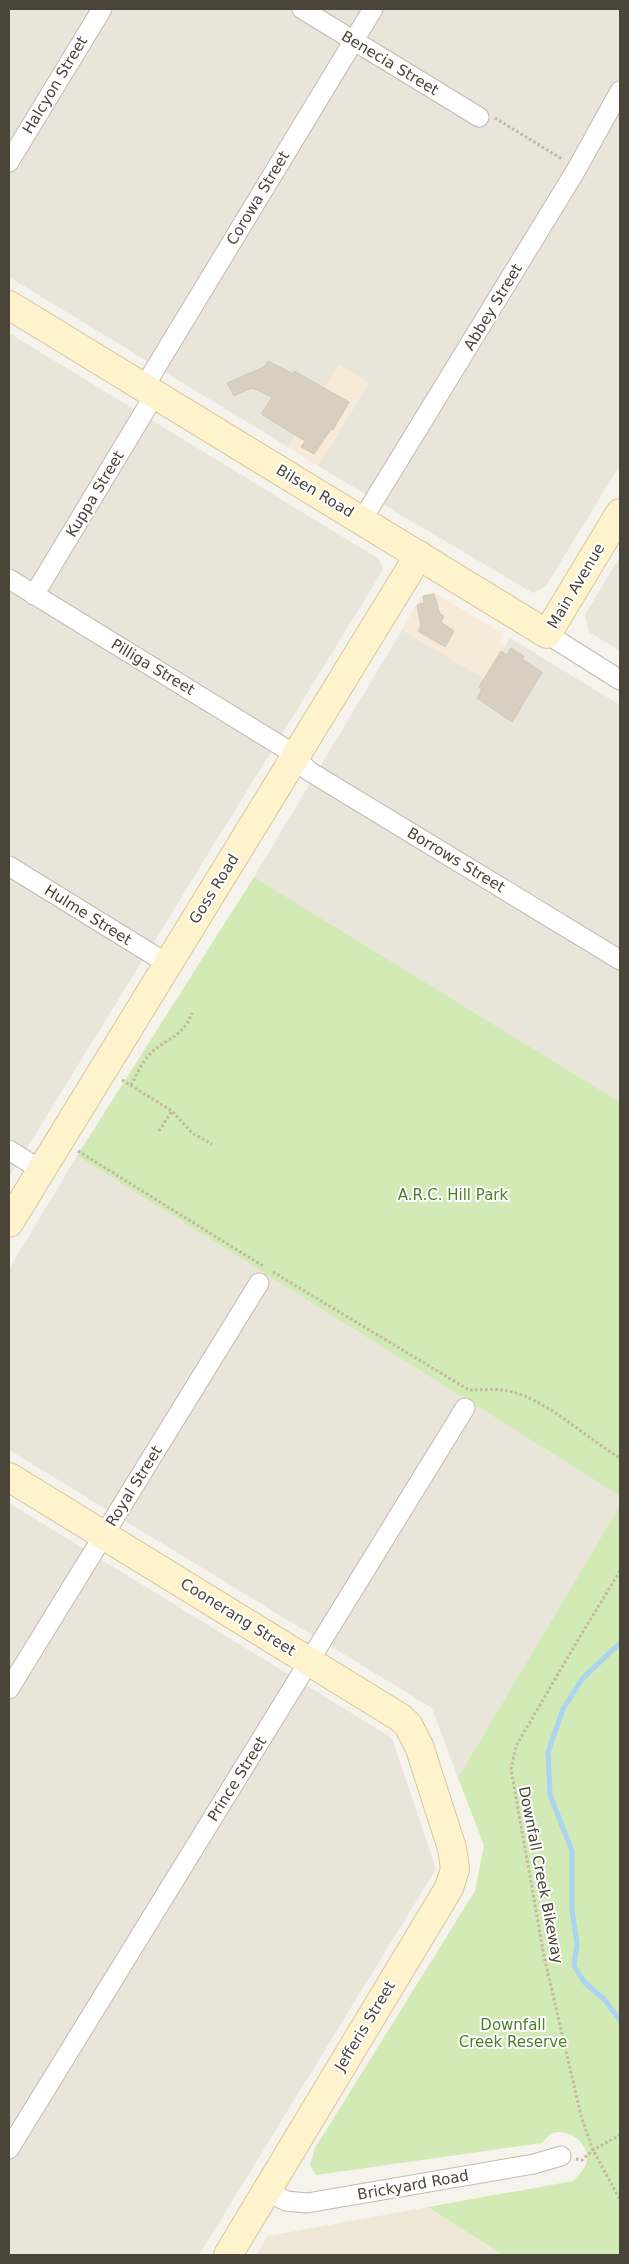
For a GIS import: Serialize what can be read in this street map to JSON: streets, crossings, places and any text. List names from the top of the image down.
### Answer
{
  "streets": {
    "street": [
      "Benecia Street",
      "Halcyon Street",
      "Corowa Street",
      "Abbey Street",
      "Bilsen Road",
      "Kuppa Street",
      "Main Avenue",
      "Pilliga Street",
      "Borrows Street",
      "Goss Road",
      "Hulme Street",
      "Royal Street",
      "Coonerang Street",
      "Prince Street",
      "Jefferis Street",
      "Brickyard Road"
    ],
    "path": ["Downfall Creek Bikeway"]
  },
  "crossings": [
    ["Benecia Street", "Corowa Street"],
    ["Corowa Street", "Bilsen Road"],
    ["Corowa Street", "Kuppa Street"],
    ["Abbey Street", "Bilsen Road"],
    ["Bilsen Road", "Kuppa Street"],
    ["Bilsen Road", "Main Avenue"],
    ["Bilsen Road", "Goss Road"],
    ["Kuppa Street", "Pilliga Street"],
    ["Pilliga Street", "Borrows Street"],
    ["Pilliga Street", "Goss Road"],
    ["Borrows Street", "Goss Road"],
    ["Goss Road", "Hulme Street"],
    ["Royal Street", "Coonerang Street"],
    ["Coonerang Street", "Prince Street"],
    ["Coonerang Street", "Jefferis Street"],
    ["Jefferis Street", "Brickyard Road"]
  ],
  "parks": ["A.R.C. Hill Park", "Downfall Creek Reserve"]
}
